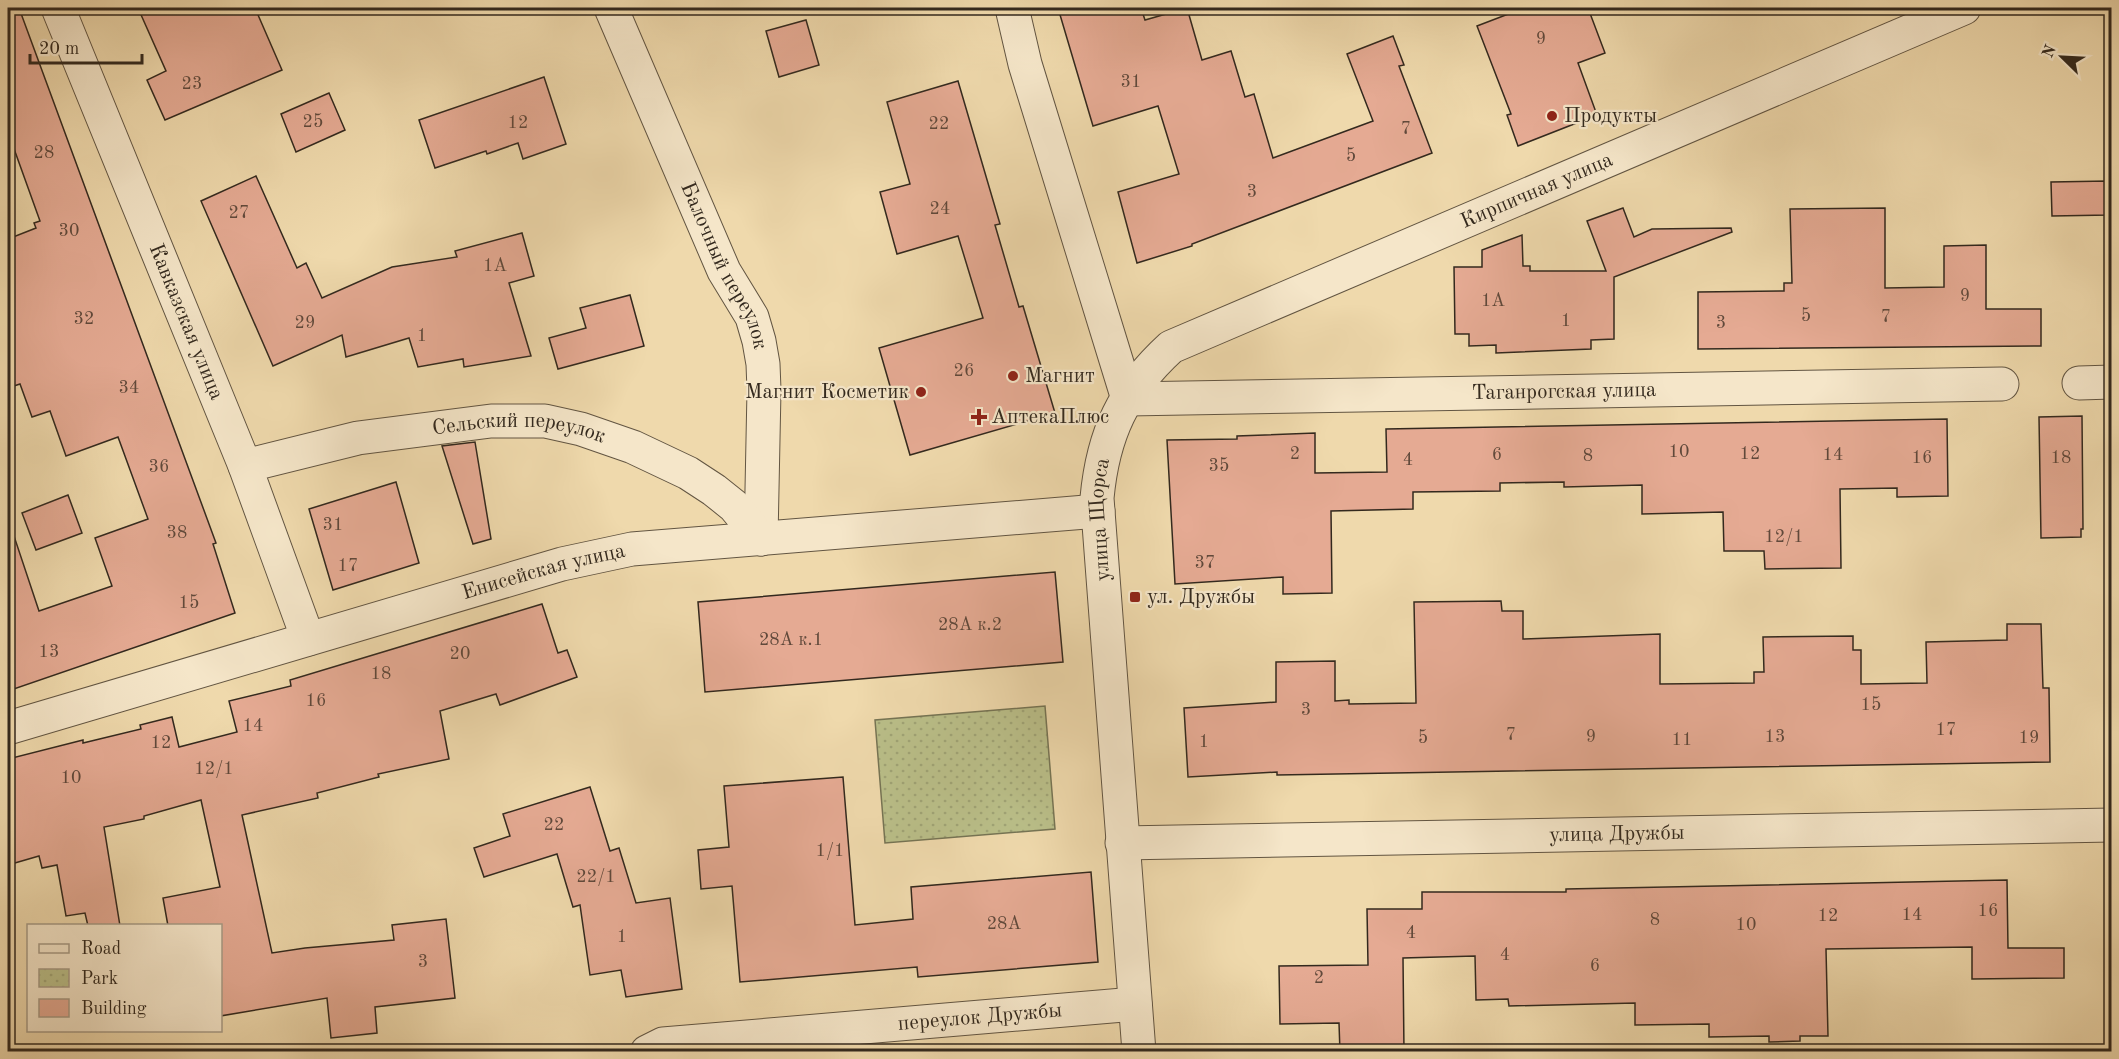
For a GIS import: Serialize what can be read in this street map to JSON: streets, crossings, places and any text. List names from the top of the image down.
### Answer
{
  "streets": {
    "street": [
      "Кирпичная улица",
      "Балочный переулок",
      "Кавказская улица",
      "Таганрогская улица",
      "Сельский переулок",
      "улица Щорса",
      "Енисейская улица",
      "улица Дружбы",
      "переулок Дружбы"
    ]
  },
  "crossings": [
    ["Кирпичная улица", "Таганрогская улица"],
    ["Кирпичная улица", "улица Щорса"],
    ["Балочный переулок", "Сельский переулок"],
    ["Балочный переулок", "Енисейская улица"],
    ["Кавказская улица", "Сельский переулок"],
    ["Кавказская улица", "Енисейская улица"],
    ["Таганрогская улица", "улица Щорса"],
    ["Сельский переулок", "Енисейская улица"],
    ["улица Щорса", "Енисейская улица"],
    ["улица Щорса", "улица Дружбы"],
    ["улица Щорса", "переулок Дружбы"]
  ],
  "places": {
    "other": ["Продукты", "Магнит", "Магнит Косметик"],
    "health": ["АптекаПлюс"],
    "transit": ["ул. Дружбы"]
  },
  "house_numbers": [
    "9",
    "31",
    "23",
    "25",
    "12",
    "22",
    "7",
    "28",
    "5",
    "3",
    "24",
    "27",
    "30",
    "1А",
    "9",
    "1А",
    "5",
    "7",
    "32",
    "1",
    "29",
    "3",
    "1",
    "26",
    "34",
    "10",
    "2",
    "12",
    "6",
    "14",
    "8",
    "16",
    "18",
    "4",
    "35",
    "36",
    "31",
    "38",
    "12/1",
    "37",
    "17",
    "15",
    "28А к.2",
    "28А к.1",
    "13",
    "20",
    "18",
    "16",
    "15",
    "3",
    "14",
    "17",
    "7",
    "9",
    "13",
    "5",
    "19",
    "11",
    "1",
    "12",
    "12/1",
    "10",
    "22",
    "1/1",
    "22/1",
    "16",
    "14",
    "12",
    "8",
    "28А",
    "10",
    "4",
    "1",
    "4",
    "3",
    "6",
    "2"
  ],
  "legend": ["Road", "Park", "Building"],
  "scale_bar": "20 m",
  "north": "top left"
}
